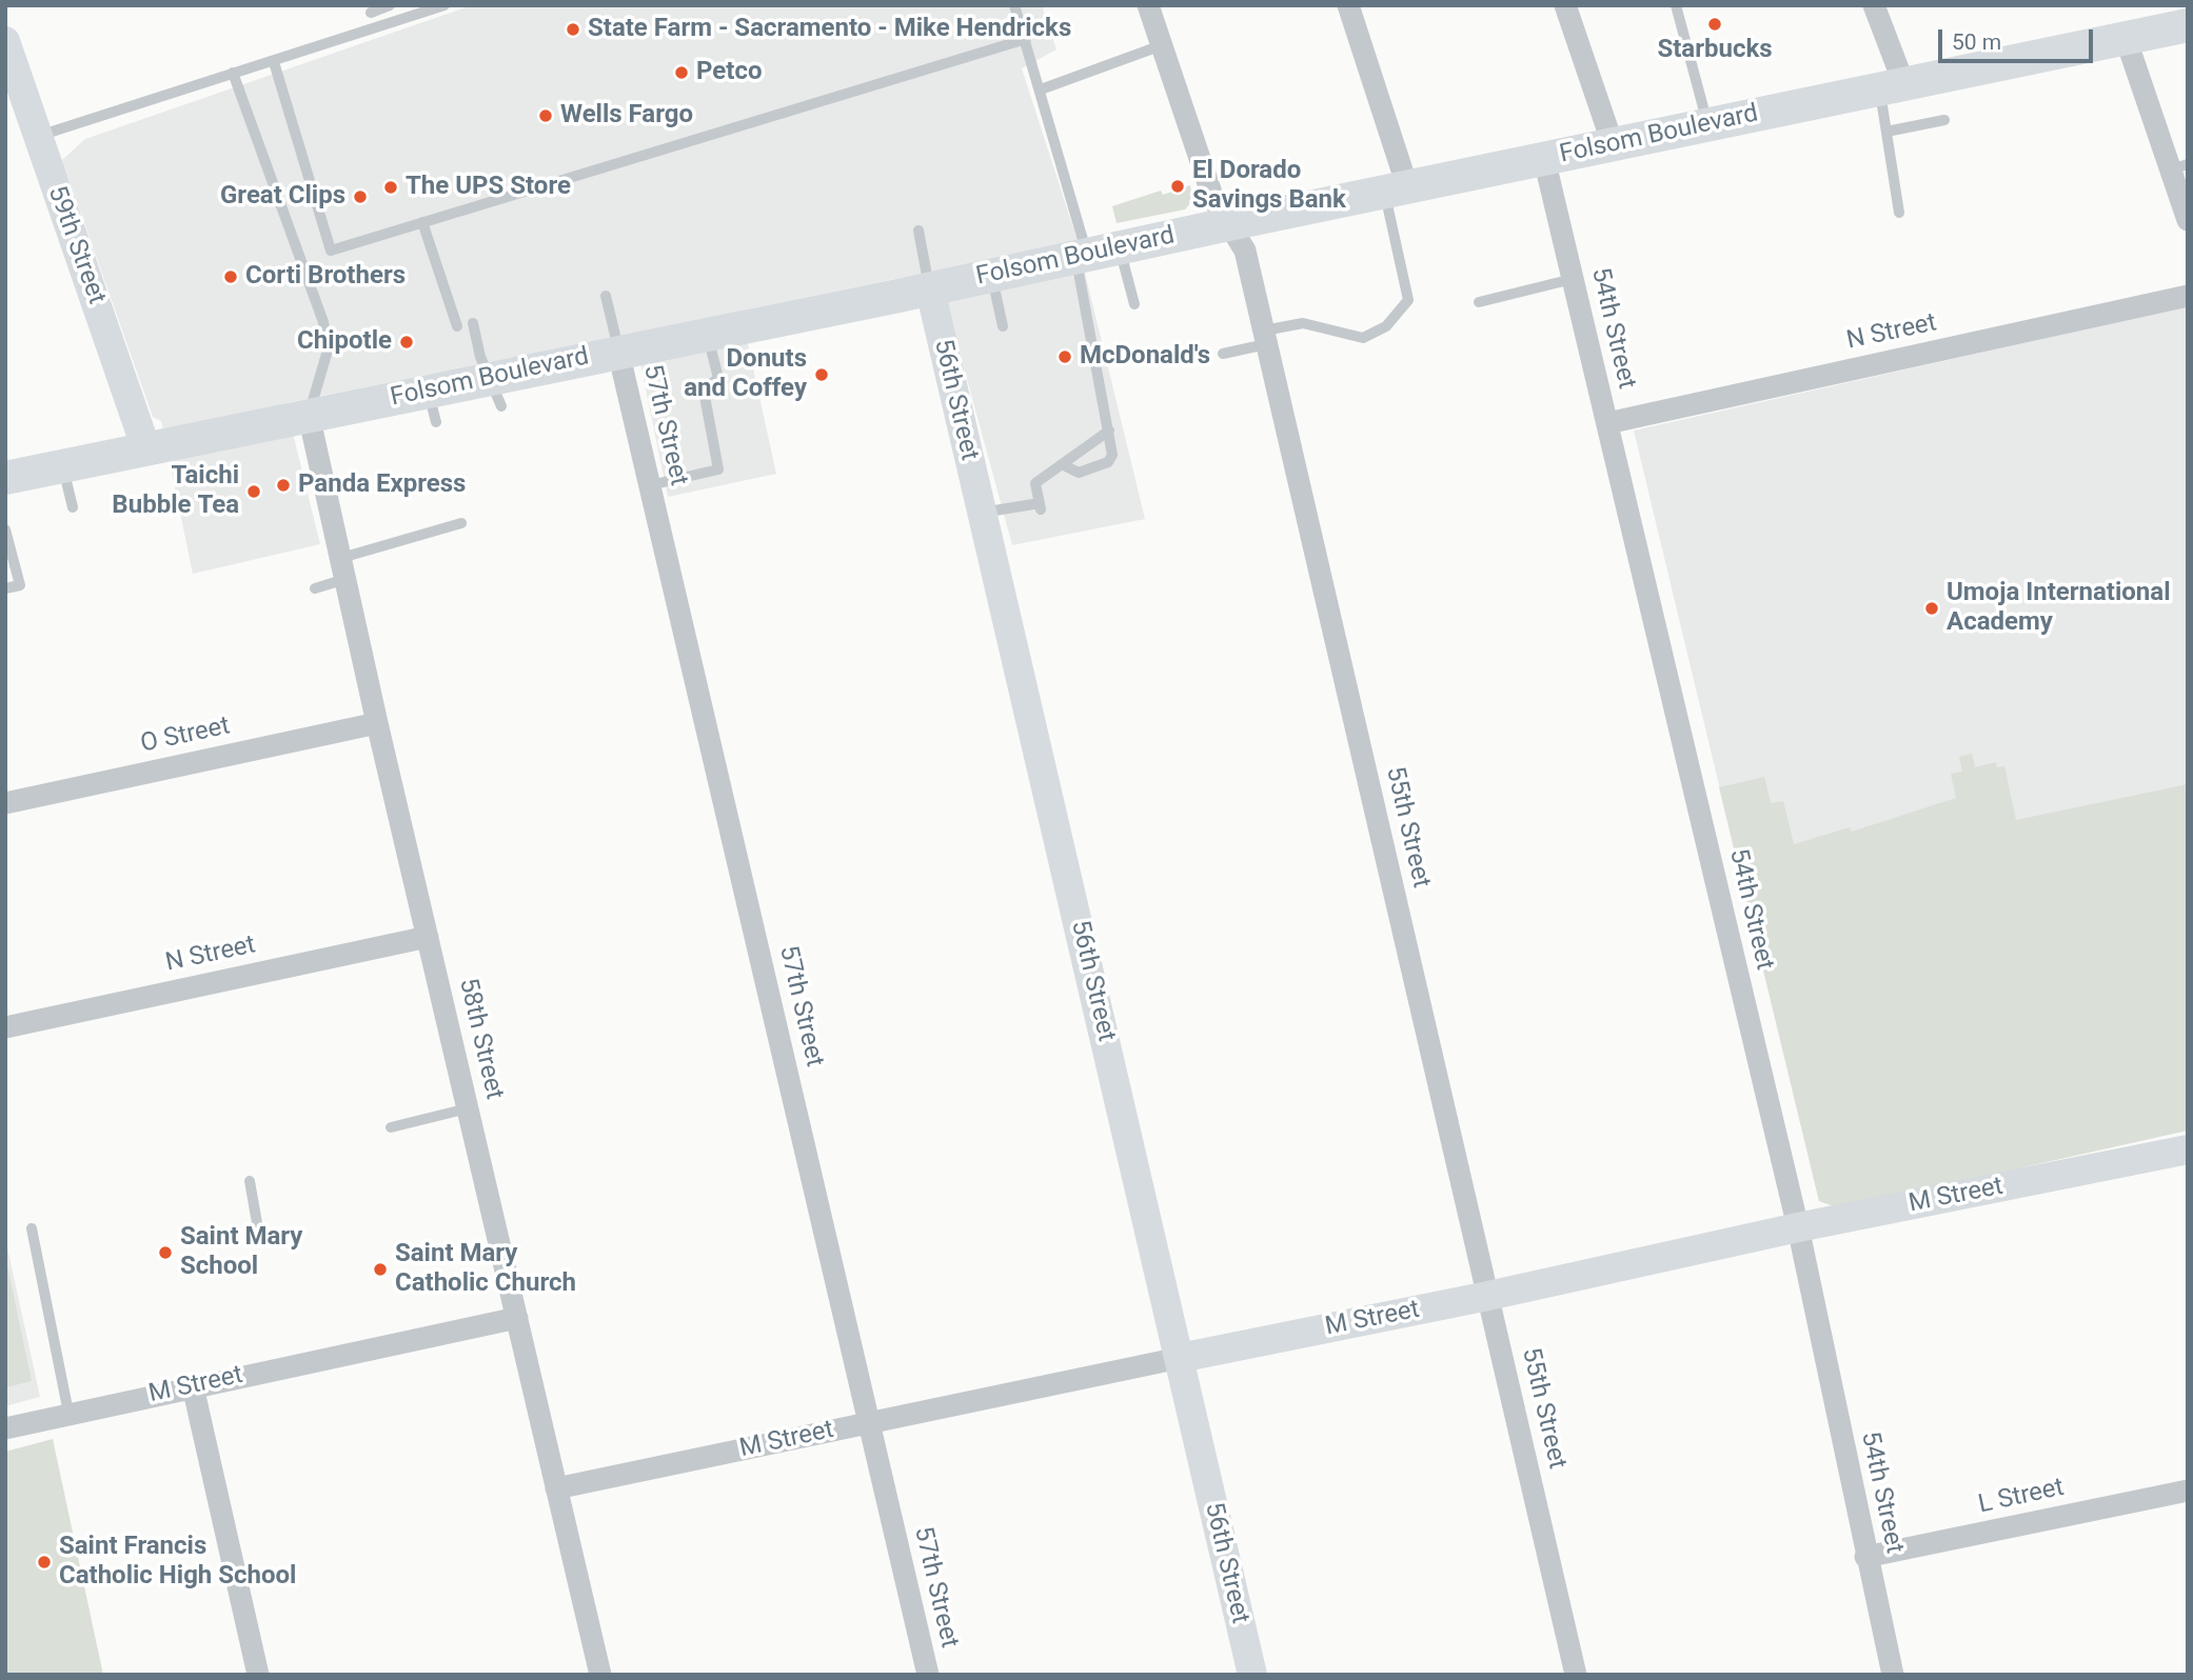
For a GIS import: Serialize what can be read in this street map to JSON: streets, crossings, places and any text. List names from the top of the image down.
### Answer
{
  "streets": {
    "main road": ["Folsom Boulevard"],
    "street": [
      "59th Street",
      "54th Street",
      "N Street",
      "56th Street",
      "57th Street",
      "O Street",
      "55th Street",
      "58th Street",
      "M Street",
      "L Street"
    ]
  },
  "crossings": [
    ["Folsom Boulevard", "59th Street"],
    ["Folsom Boulevard", "54th Street"],
    ["Folsom Boulevard", "56th Street"],
    ["Folsom Boulevard", "57th Street"],
    ["Folsom Boulevard", "55th Street"],
    ["Folsom Boulevard", "58th Street"],
    ["54th Street", "N Street"],
    ["54th Street", "M Street"],
    ["54th Street", "L Street"],
    ["N Street", "58th Street"],
    ["56th Street", "M Street"],
    ["57th Street", "M Street"],
    ["O Street", "58th Street"],
    ["55th Street", "M Street"],
    ["58th Street", "M Street"]
  ],
  "places": [
    "Starbucks",
    "State Farm - Sacramento - Mike Hendricks",
    "Petco",
    "Wells Fargo",
    "El Dorado Savings Bank",
    "The UPS Store",
    "Great Clips",
    "Corti Brothers",
    "Chipotle",
    "McDonald's",
    "Donuts and Coffey",
    "Panda Express",
    "Taichi Bubble Tea",
    "Umoja International Academy",
    "Saint Mary School",
    "Saint Mary Catholic Church",
    "Saint Francis Catholic High School"
  ],
  "scale_bar": "50 m"
}
